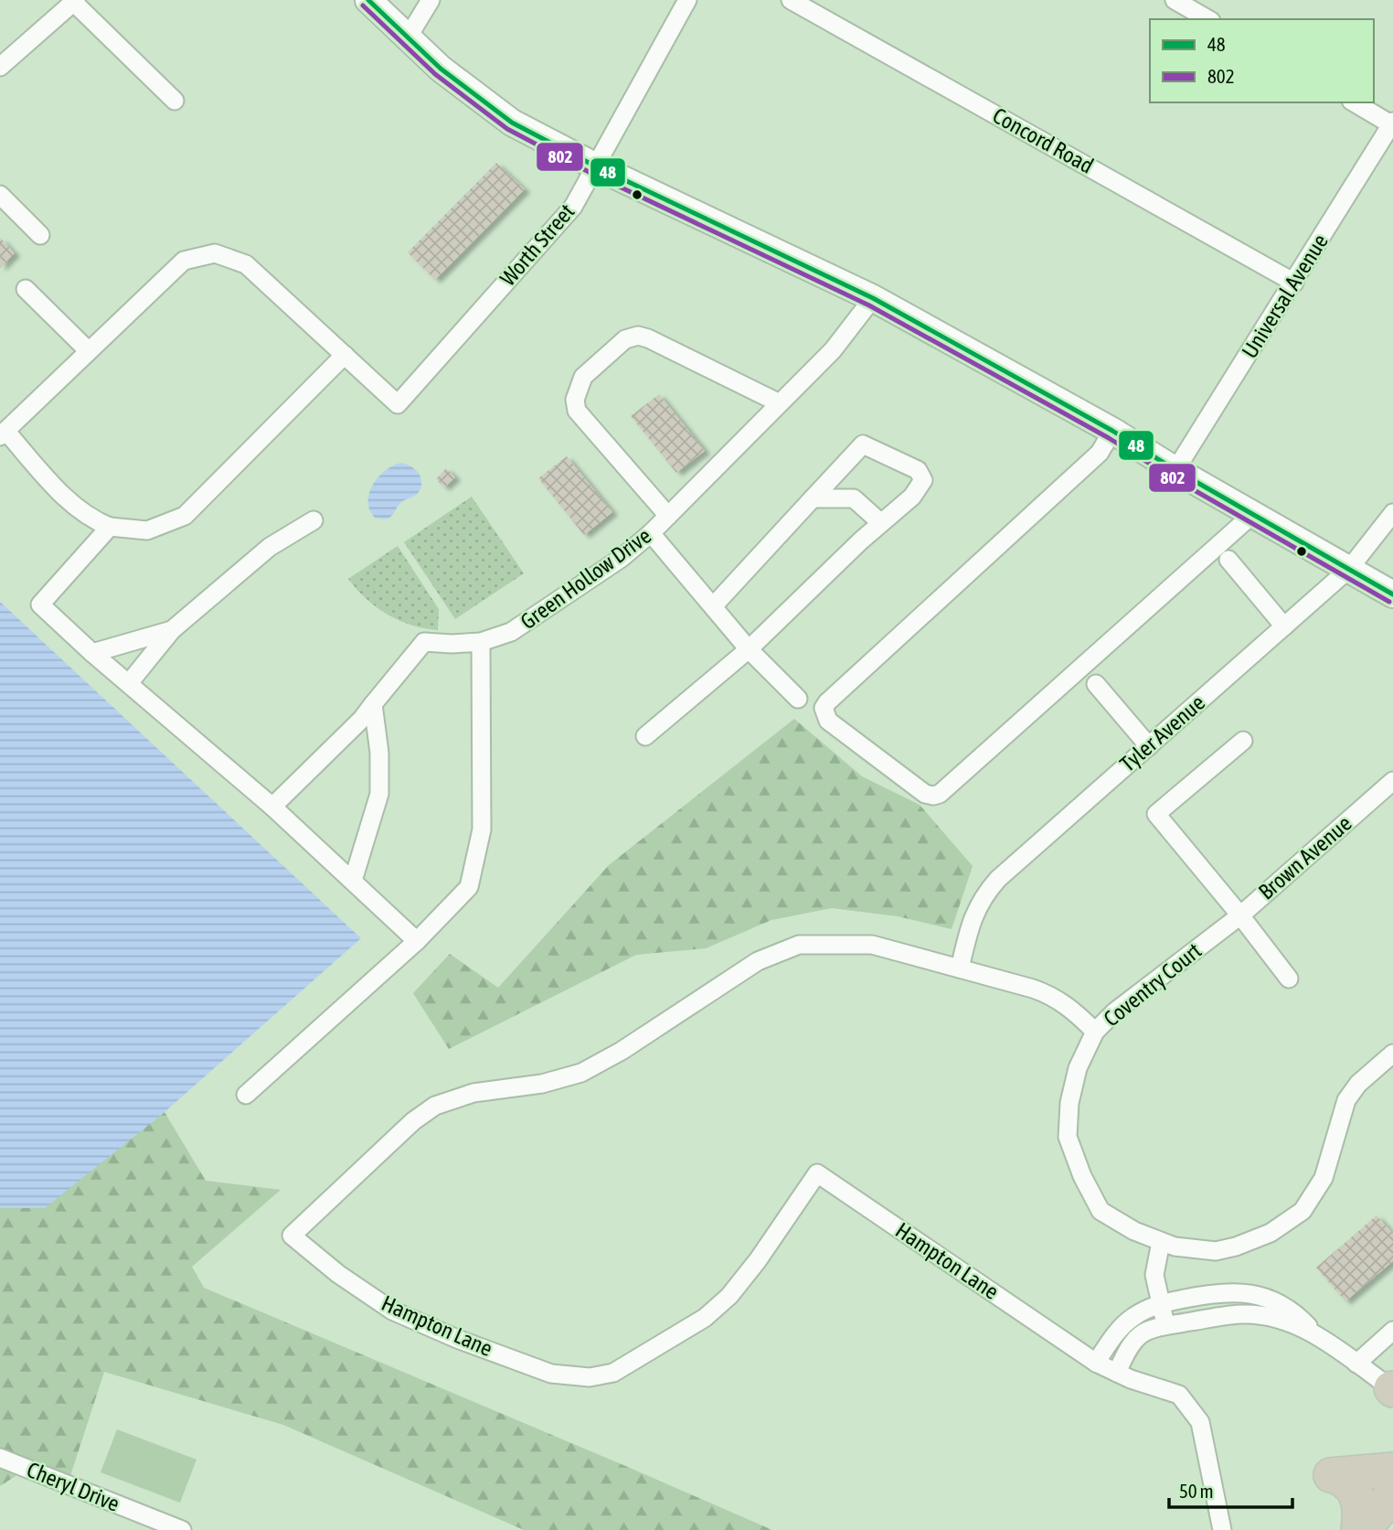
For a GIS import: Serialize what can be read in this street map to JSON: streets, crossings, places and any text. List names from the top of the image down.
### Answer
{
  "streets": {
    "street": [
      "Concord Road",
      "Worth Street",
      "Universal Avenue",
      "Green Hollow Drive",
      "Tyler Avenue",
      "Brown Avenue",
      "Coventry Court",
      "Hampton Lane",
      "Cheryl Drive"
    ]
  },
  "crossings": [
    ["Concord Road", "Universal Avenue"],
    ["Tyler Avenue", "Hampton Lane"],
    ["Brown Avenue", "Coventry Court"],
    ["Coventry Court", "Hampton Lane"]
  ],
  "lines": ["transit line 48", "transit line 802"],
  "legend": ["48", "802"],
  "scale_bar": "50 m"
}
